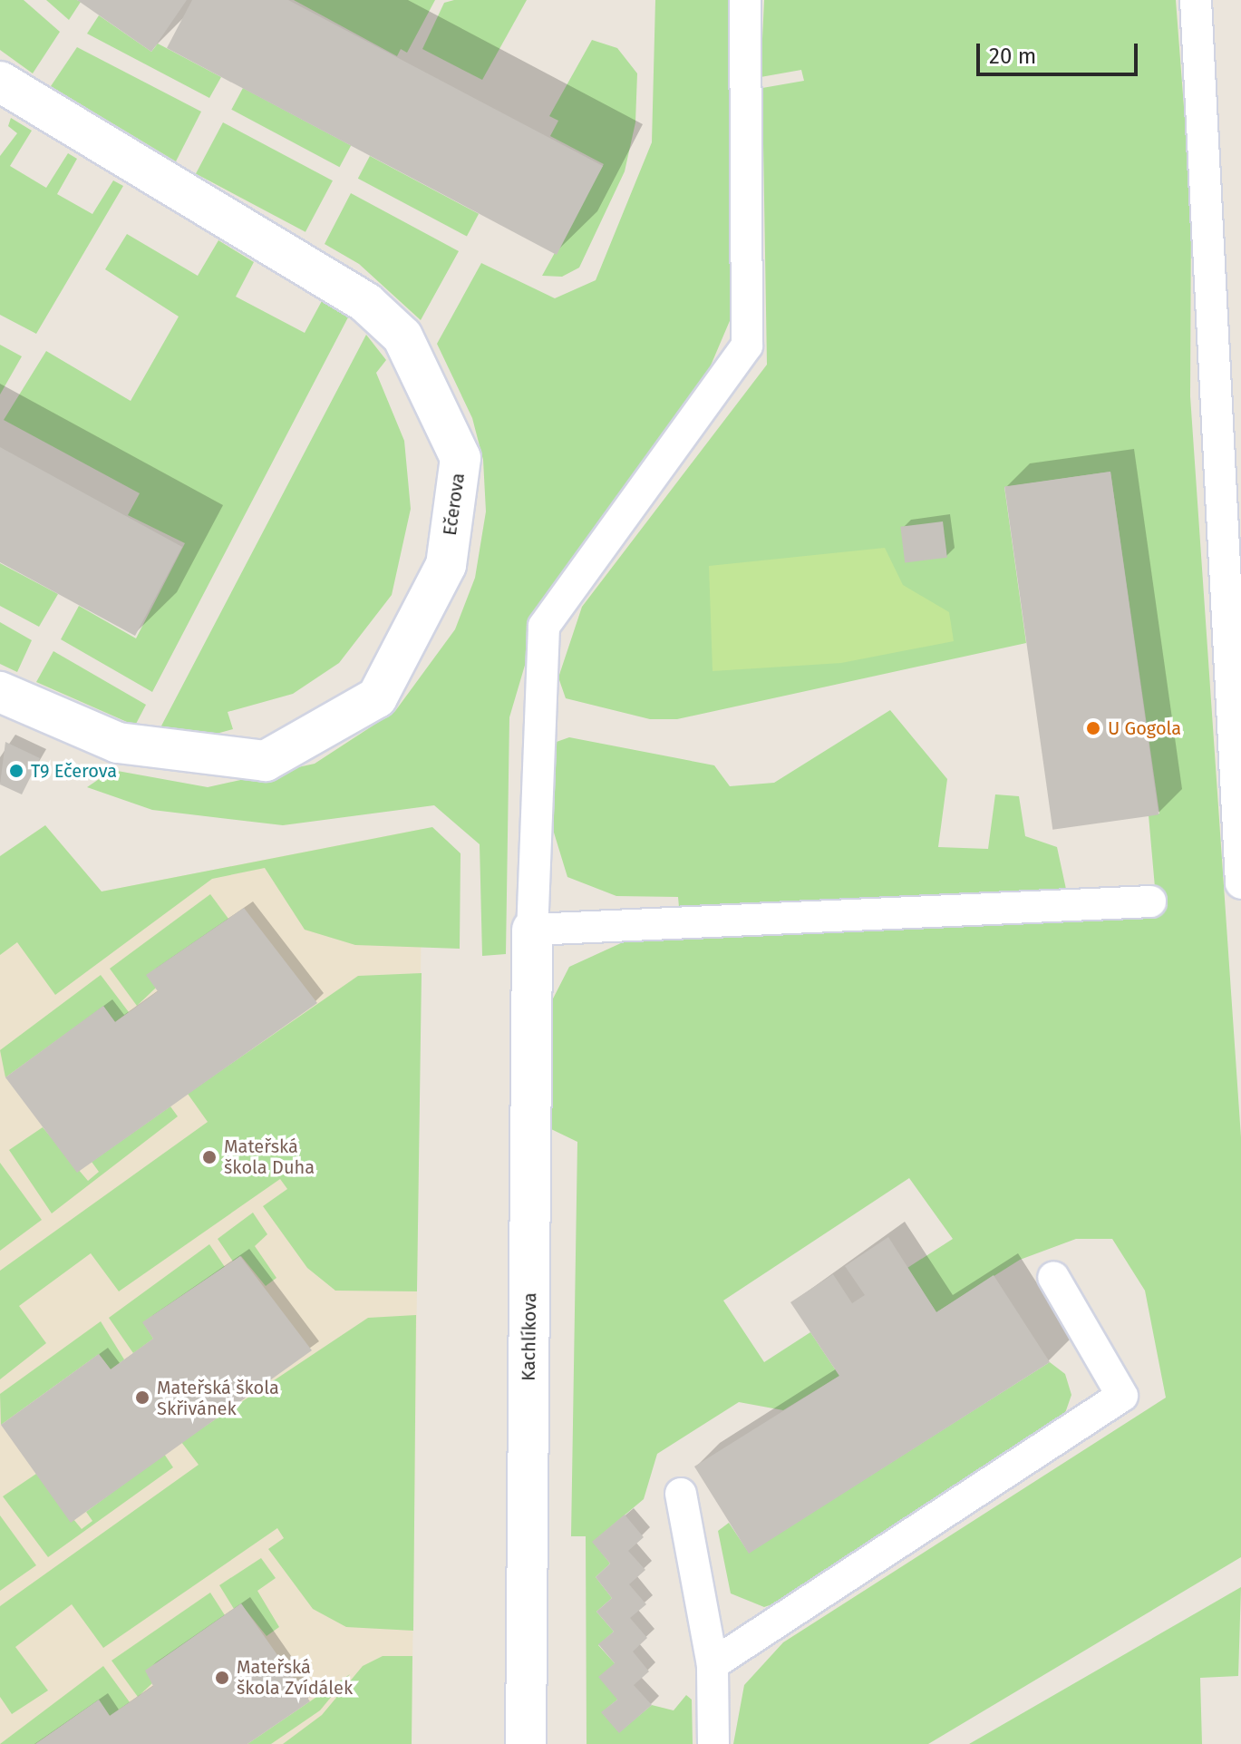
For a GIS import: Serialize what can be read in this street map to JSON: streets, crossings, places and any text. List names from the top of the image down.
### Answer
{
  "streets": {
    "street": ["Ečerova", "Kachlíkova"]
  },
  "places": [
    "U Gogola",
    "T9 Ečerova",
    "Mateřská škola Duha",
    "Mateřská škola Skřivánek",
    "Mateřská škola Zvídálek"
  ],
  "scale_bar": "20 m"
}
